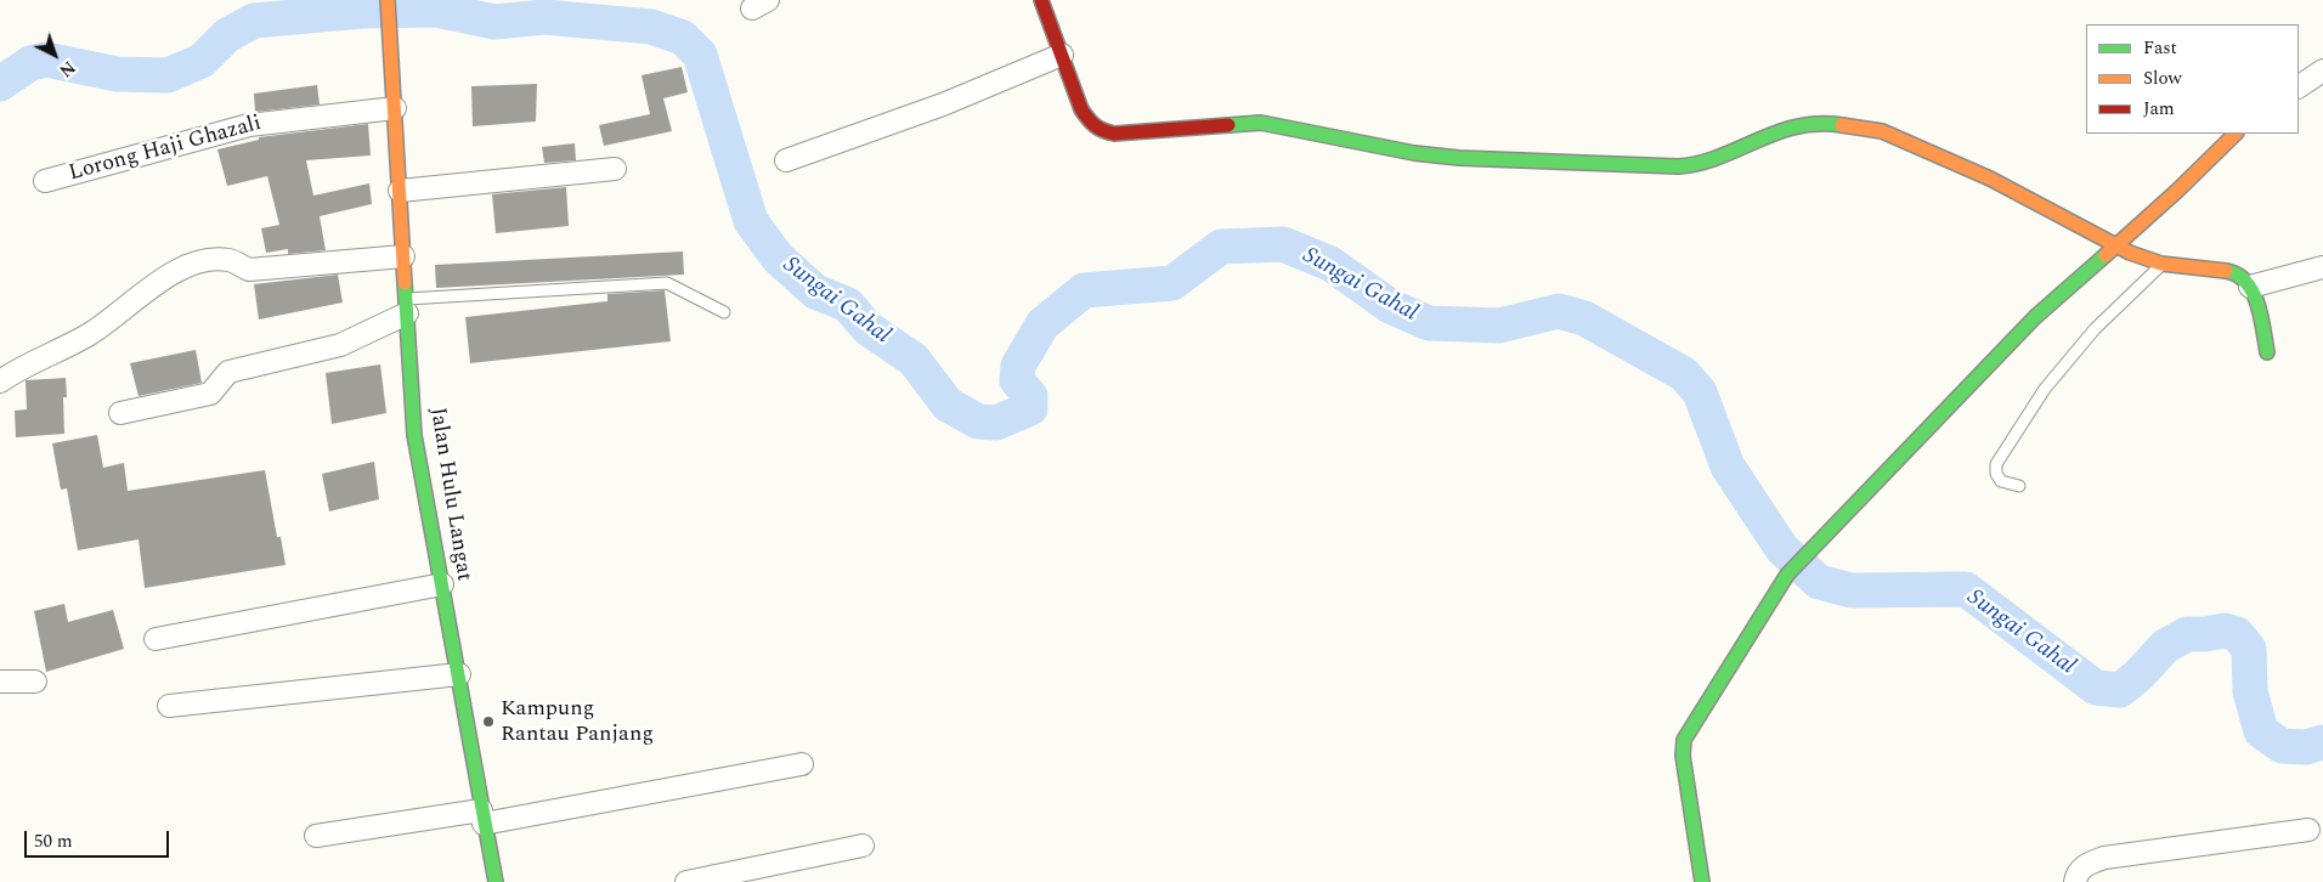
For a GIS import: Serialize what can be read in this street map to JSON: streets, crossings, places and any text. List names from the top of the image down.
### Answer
{
  "streets": {
    "street": ["Lorong Haji Ghazali", "Jalan Hulu Langat"]
  },
  "crossings": [
    ["Lorong Haji Ghazali", "Jalan Hulu Langat"]
  ],
  "water": ["Sungai Gahal"],
  "places": ["Kampung Rantau Panjang"],
  "legend": ["Fast", "Slow", "Jam"],
  "scale_bar": "50 m",
  "north": "bottom right"
}
